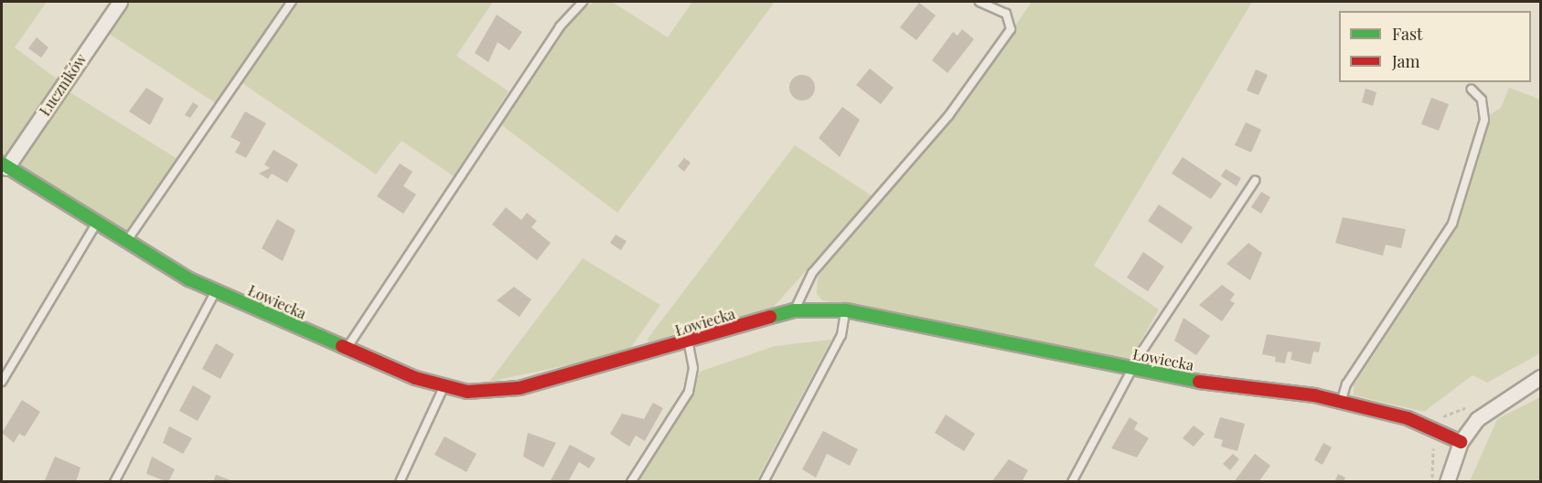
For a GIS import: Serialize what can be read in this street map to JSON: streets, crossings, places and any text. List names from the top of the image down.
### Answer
{
  "streets": {
    "street": ["Łuczników", "Łowiecka"]
  },
  "crossings": [
    ["Łuczników", "Łowiecka"]
  ],
  "legend": ["Fast", "Jam"]
}
